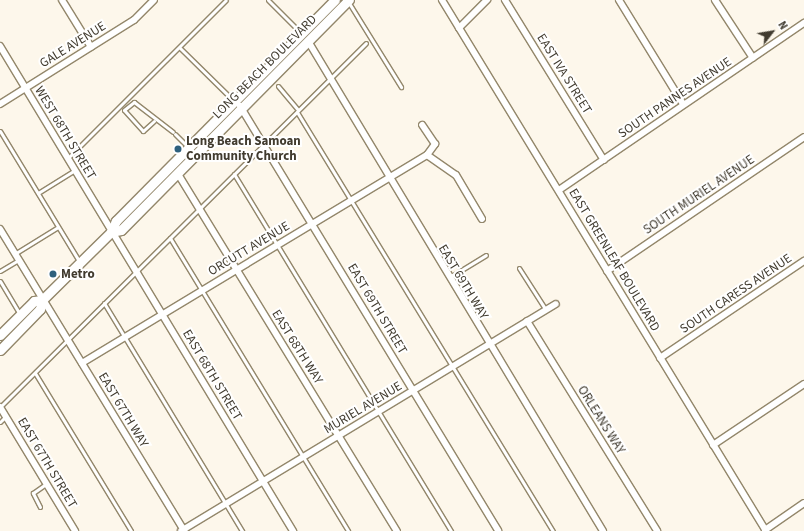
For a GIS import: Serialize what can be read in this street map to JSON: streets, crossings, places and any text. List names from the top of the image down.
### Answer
{
  "streets": {
    "main road": ["LONG BEACH BOULEVARD"],
    "street": [
      "GALE AVENUE",
      "EAST IVA STREET",
      "SOUTH PANNES AVENUE",
      "WEST 68TH STREET",
      "SOUTH MURIEL AVENUE",
      "ORCUTT AVENUE",
      "EAST GREENLEAF BOULEVARD",
      "EAST 69TH WAY",
      "SOUTH CARESS AVENUE",
      "EAST 69TH STREET",
      "EAST 68TH WAY",
      "EAST 68TH STREET",
      "MURIEL AVENUE",
      "EAST 67TH WAY",
      "ORLEANS WAY",
      "EAST 67TH STREET"
    ]
  },
  "crossings": [
    ["GALE AVENUE", "WEST 68TH STREET"],
    ["LONG BEACH BOULEVARD", "WEST 68TH STREET"],
    ["LONG BEACH BOULEVARD", "EAST 69TH WAY"],
    ["LONG BEACH BOULEVARD", "EAST 69TH STREET"],
    ["LONG BEACH BOULEVARD", "EAST 68TH WAY"],
    ["LONG BEACH BOULEVARD", "EAST 68TH STREET"],
    ["LONG BEACH BOULEVARD", "EAST 67TH WAY"],
    ["EAST IVA STREET", "SOUTH PANNES AVENUE"],
    ["SOUTH PANNES AVENUE", "EAST GREENLEAF BOULEVARD"],
    ["WEST 68TH STREET", "EAST 68TH STREET"],
    ["SOUTH MURIEL AVENUE", "EAST GREENLEAF BOULEVARD"],
    ["ORCUTT AVENUE", "EAST 69TH WAY"],
    ["ORCUTT AVENUE", "EAST 69TH STREET"],
    ["ORCUTT AVENUE", "EAST 68TH WAY"],
    ["ORCUTT AVENUE", "EAST 68TH STREET"],
    ["ORCUTT AVENUE", "EAST 67TH WAY"],
    ["EAST GREENLEAF BOULEVARD", "SOUTH CARESS AVENUE"],
    ["EAST 69TH WAY", "MURIEL AVENUE"],
    ["EAST 69TH STREET", "MURIEL AVENUE"],
    ["EAST 68TH WAY", "MURIEL AVENUE"],
    ["EAST 68TH STREET", "MURIEL AVENUE"],
    ["MURIEL AVENUE", "EAST 67TH WAY"],
    ["MURIEL AVENUE", "ORLEANS WAY"]
  ],
  "places": ["Long Beach Samoan Community Church", "Metro"],
  "north": "top right"
}
